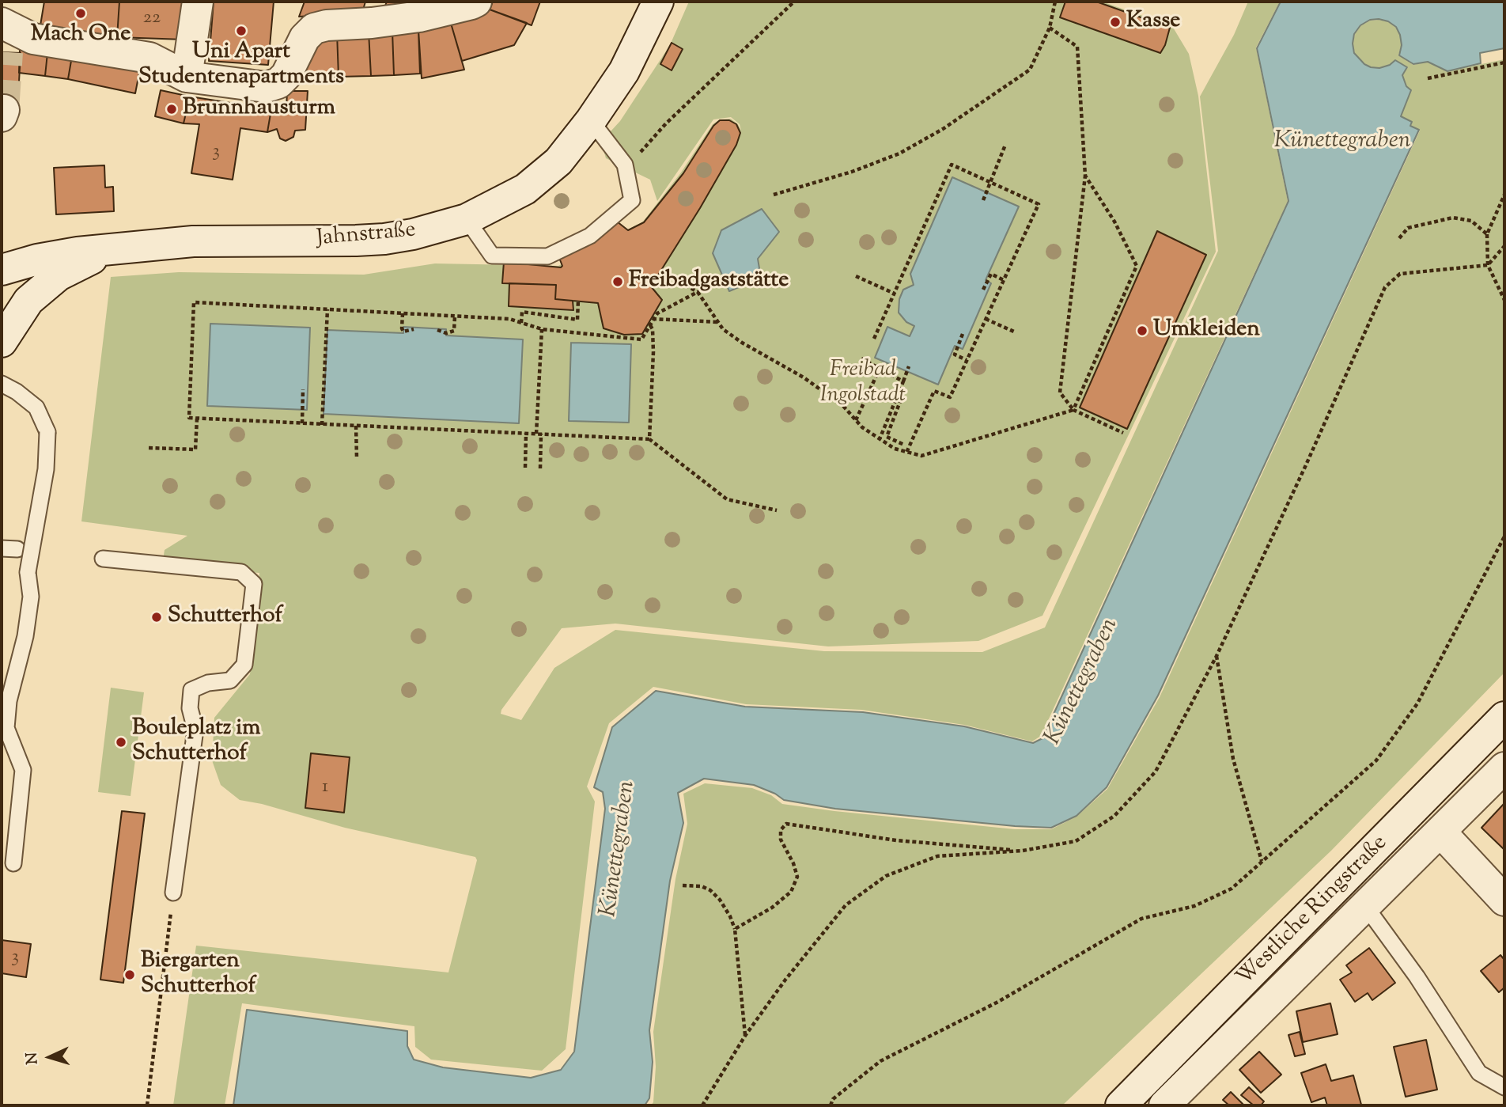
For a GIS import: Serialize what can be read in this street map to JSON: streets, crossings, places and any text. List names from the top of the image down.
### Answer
{
  "streets": {
    "street": ["Jahnstraße", "Westliche Ringstraße"]
  },
  "water": ["Künettegraben"],
  "parks": ["Freibad Ingolstadt"],
  "places": [
    "Mach One",
    "Kasse",
    "Uni Apart Studentenapartments",
    "Brunnhausturm",
    "Freibadgaststätte",
    "Umkleiden",
    "Schutterhof",
    "Bouleplatz im Schutterhof",
    "Biergarten Schutterhof"
  ],
  "house_numbers": [
    "22",
    "3",
    "1",
    "3"
  ],
  "north": "left"
}
